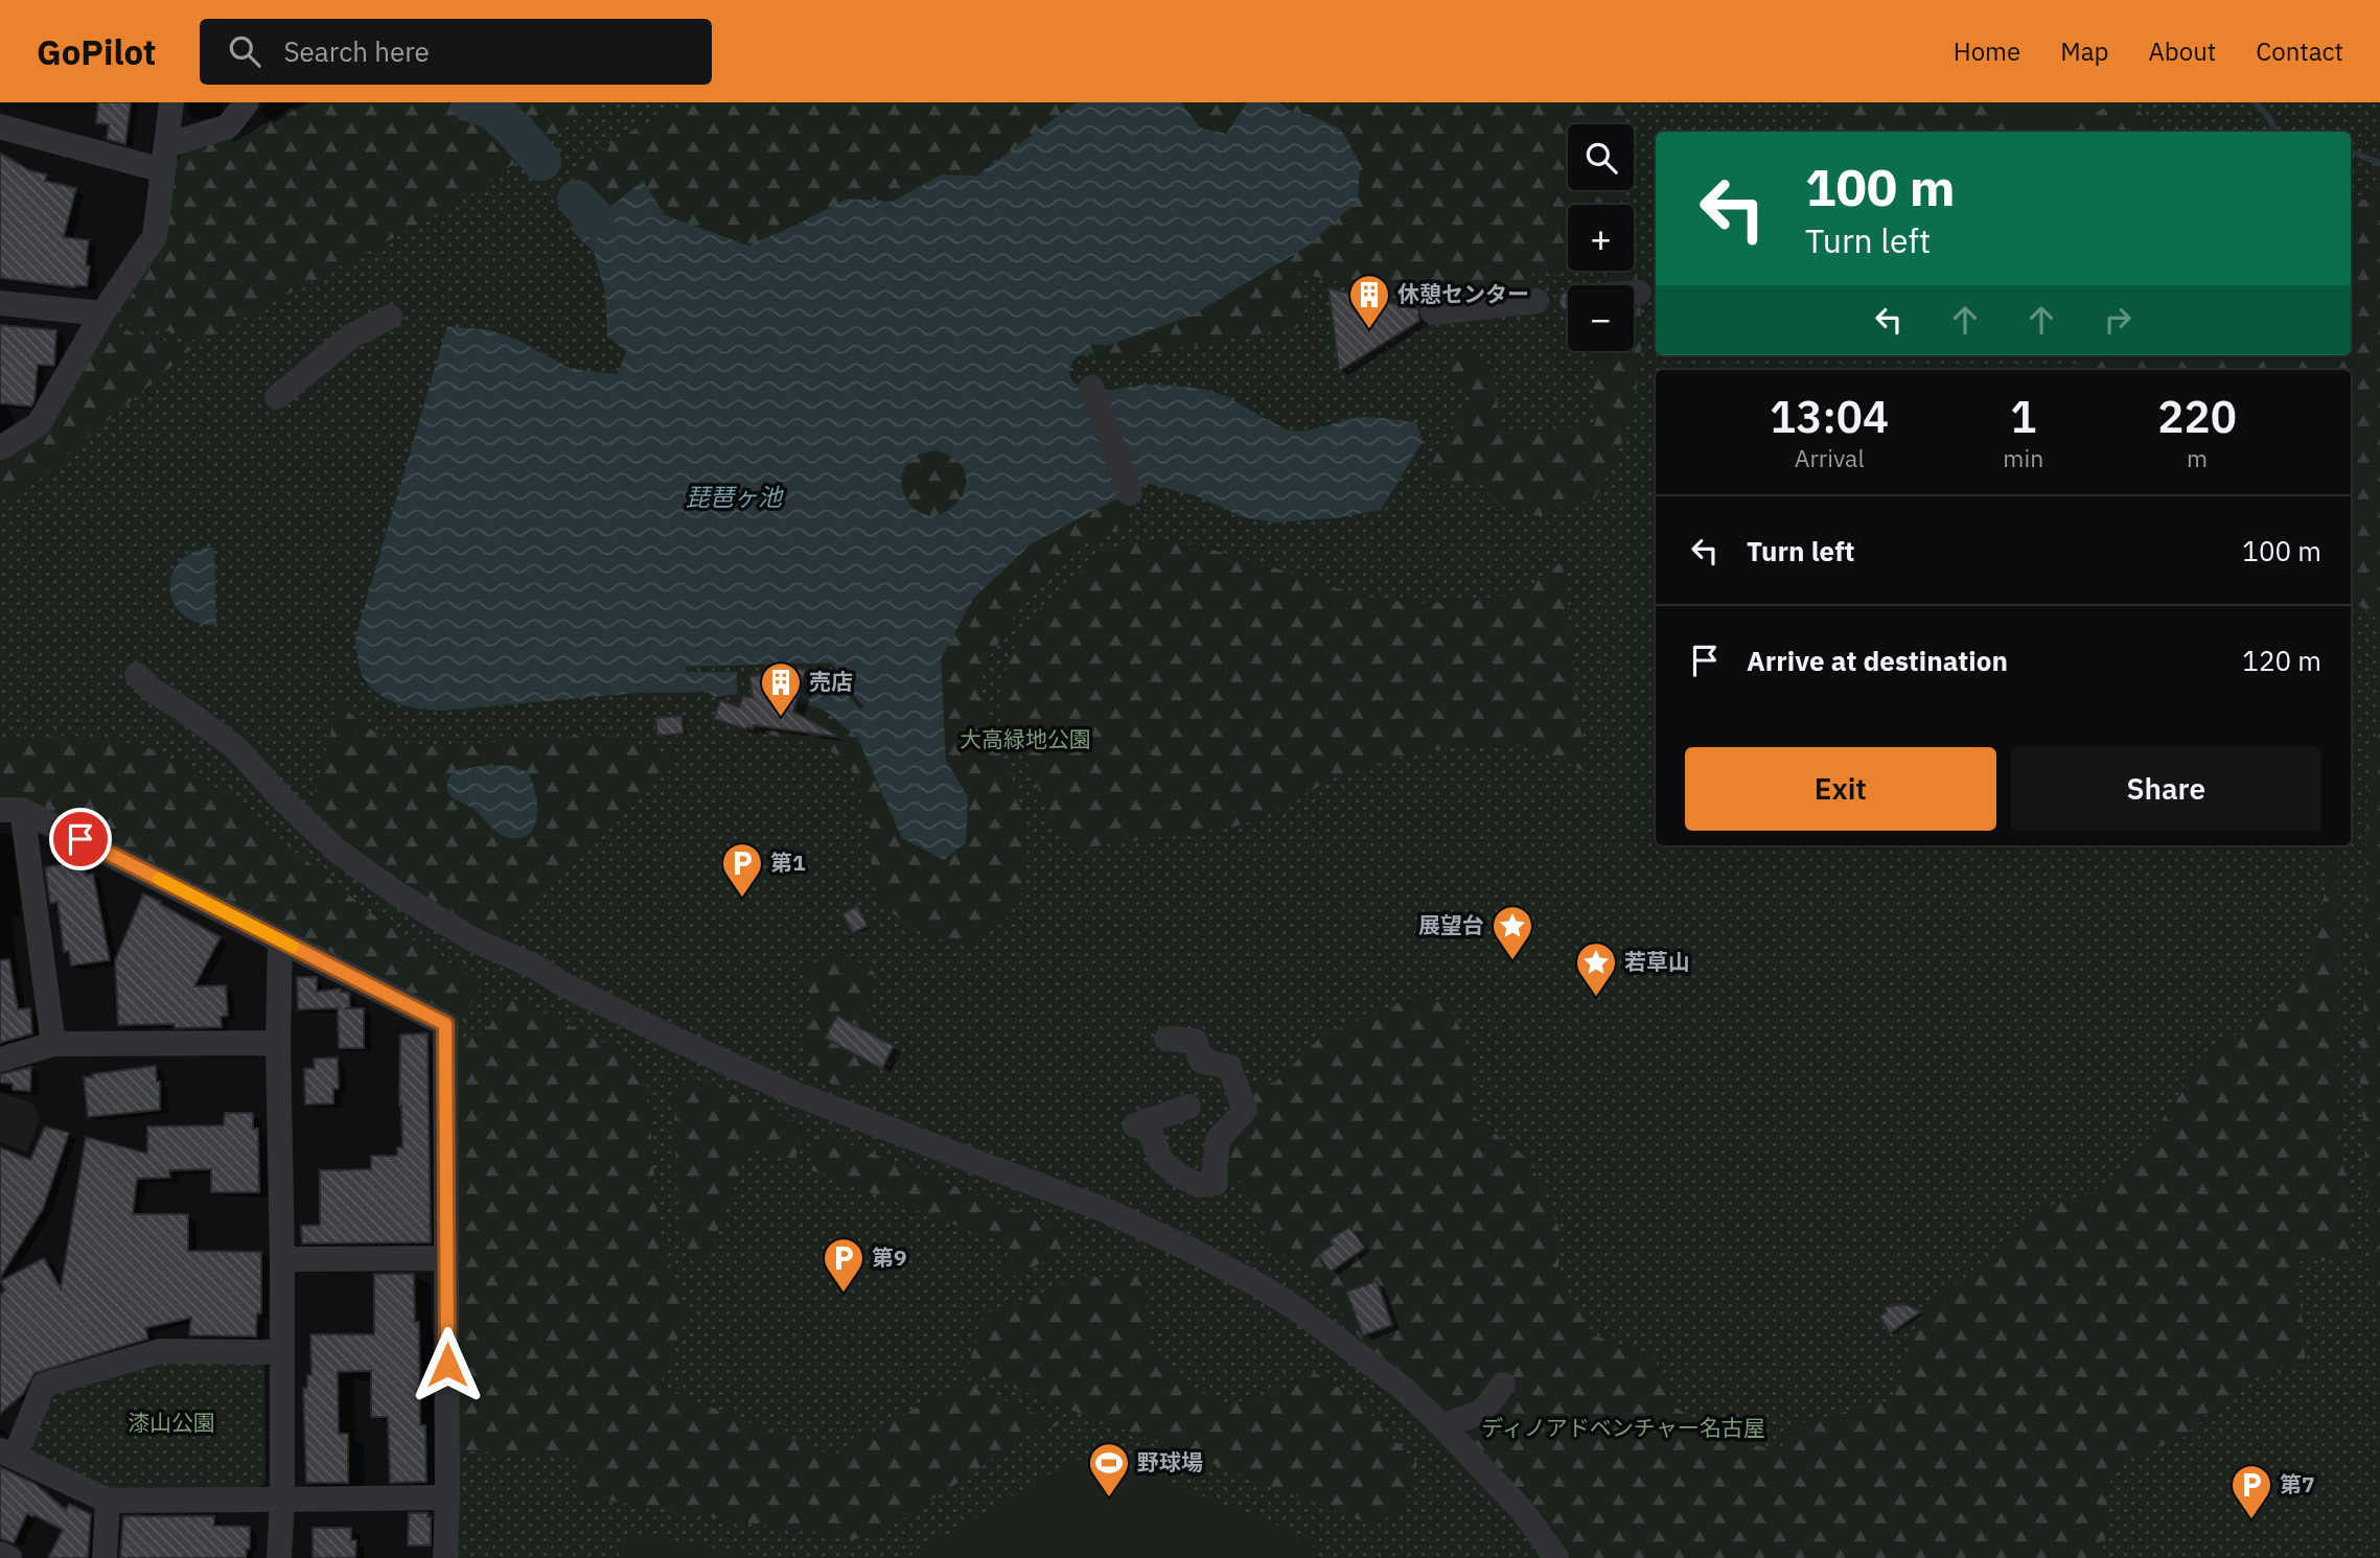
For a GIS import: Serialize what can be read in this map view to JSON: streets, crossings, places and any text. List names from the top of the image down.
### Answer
{
  "water": ["琵琶ヶ池"],
  "parks": ["大高緑地公園", "漆山公園", "ディノアドベンチャー名古屋"],
  "places": {
    "building": ["休憩センター", "売店"],
    "parking": ["第1", "第9", "第7"],
    "place": ["展望台", "若草山"],
    "sports": ["野球場"]
  },
  "page": {
    "header": "GoPilot",
    "search": "Search here",
    "nav": [
      "Home",
      "Map",
      "About",
      "Contact"
    ],
    "map_buttons": ["+", "−"],
    "turn": ["100 m", "Turn left"],
    "eta": [
      "13:04",
      "Arrival",
      "1",
      "min",
      "220",
      "m"
    ],
    "list": [
      {
        "name": "Turn left",
        "value": "100 m"
      },
      {
        "name": "Arrive at destination",
        "value": "120 m"
      }
    ],
    "buttons": ["Exit", "Share"]
  }
}
